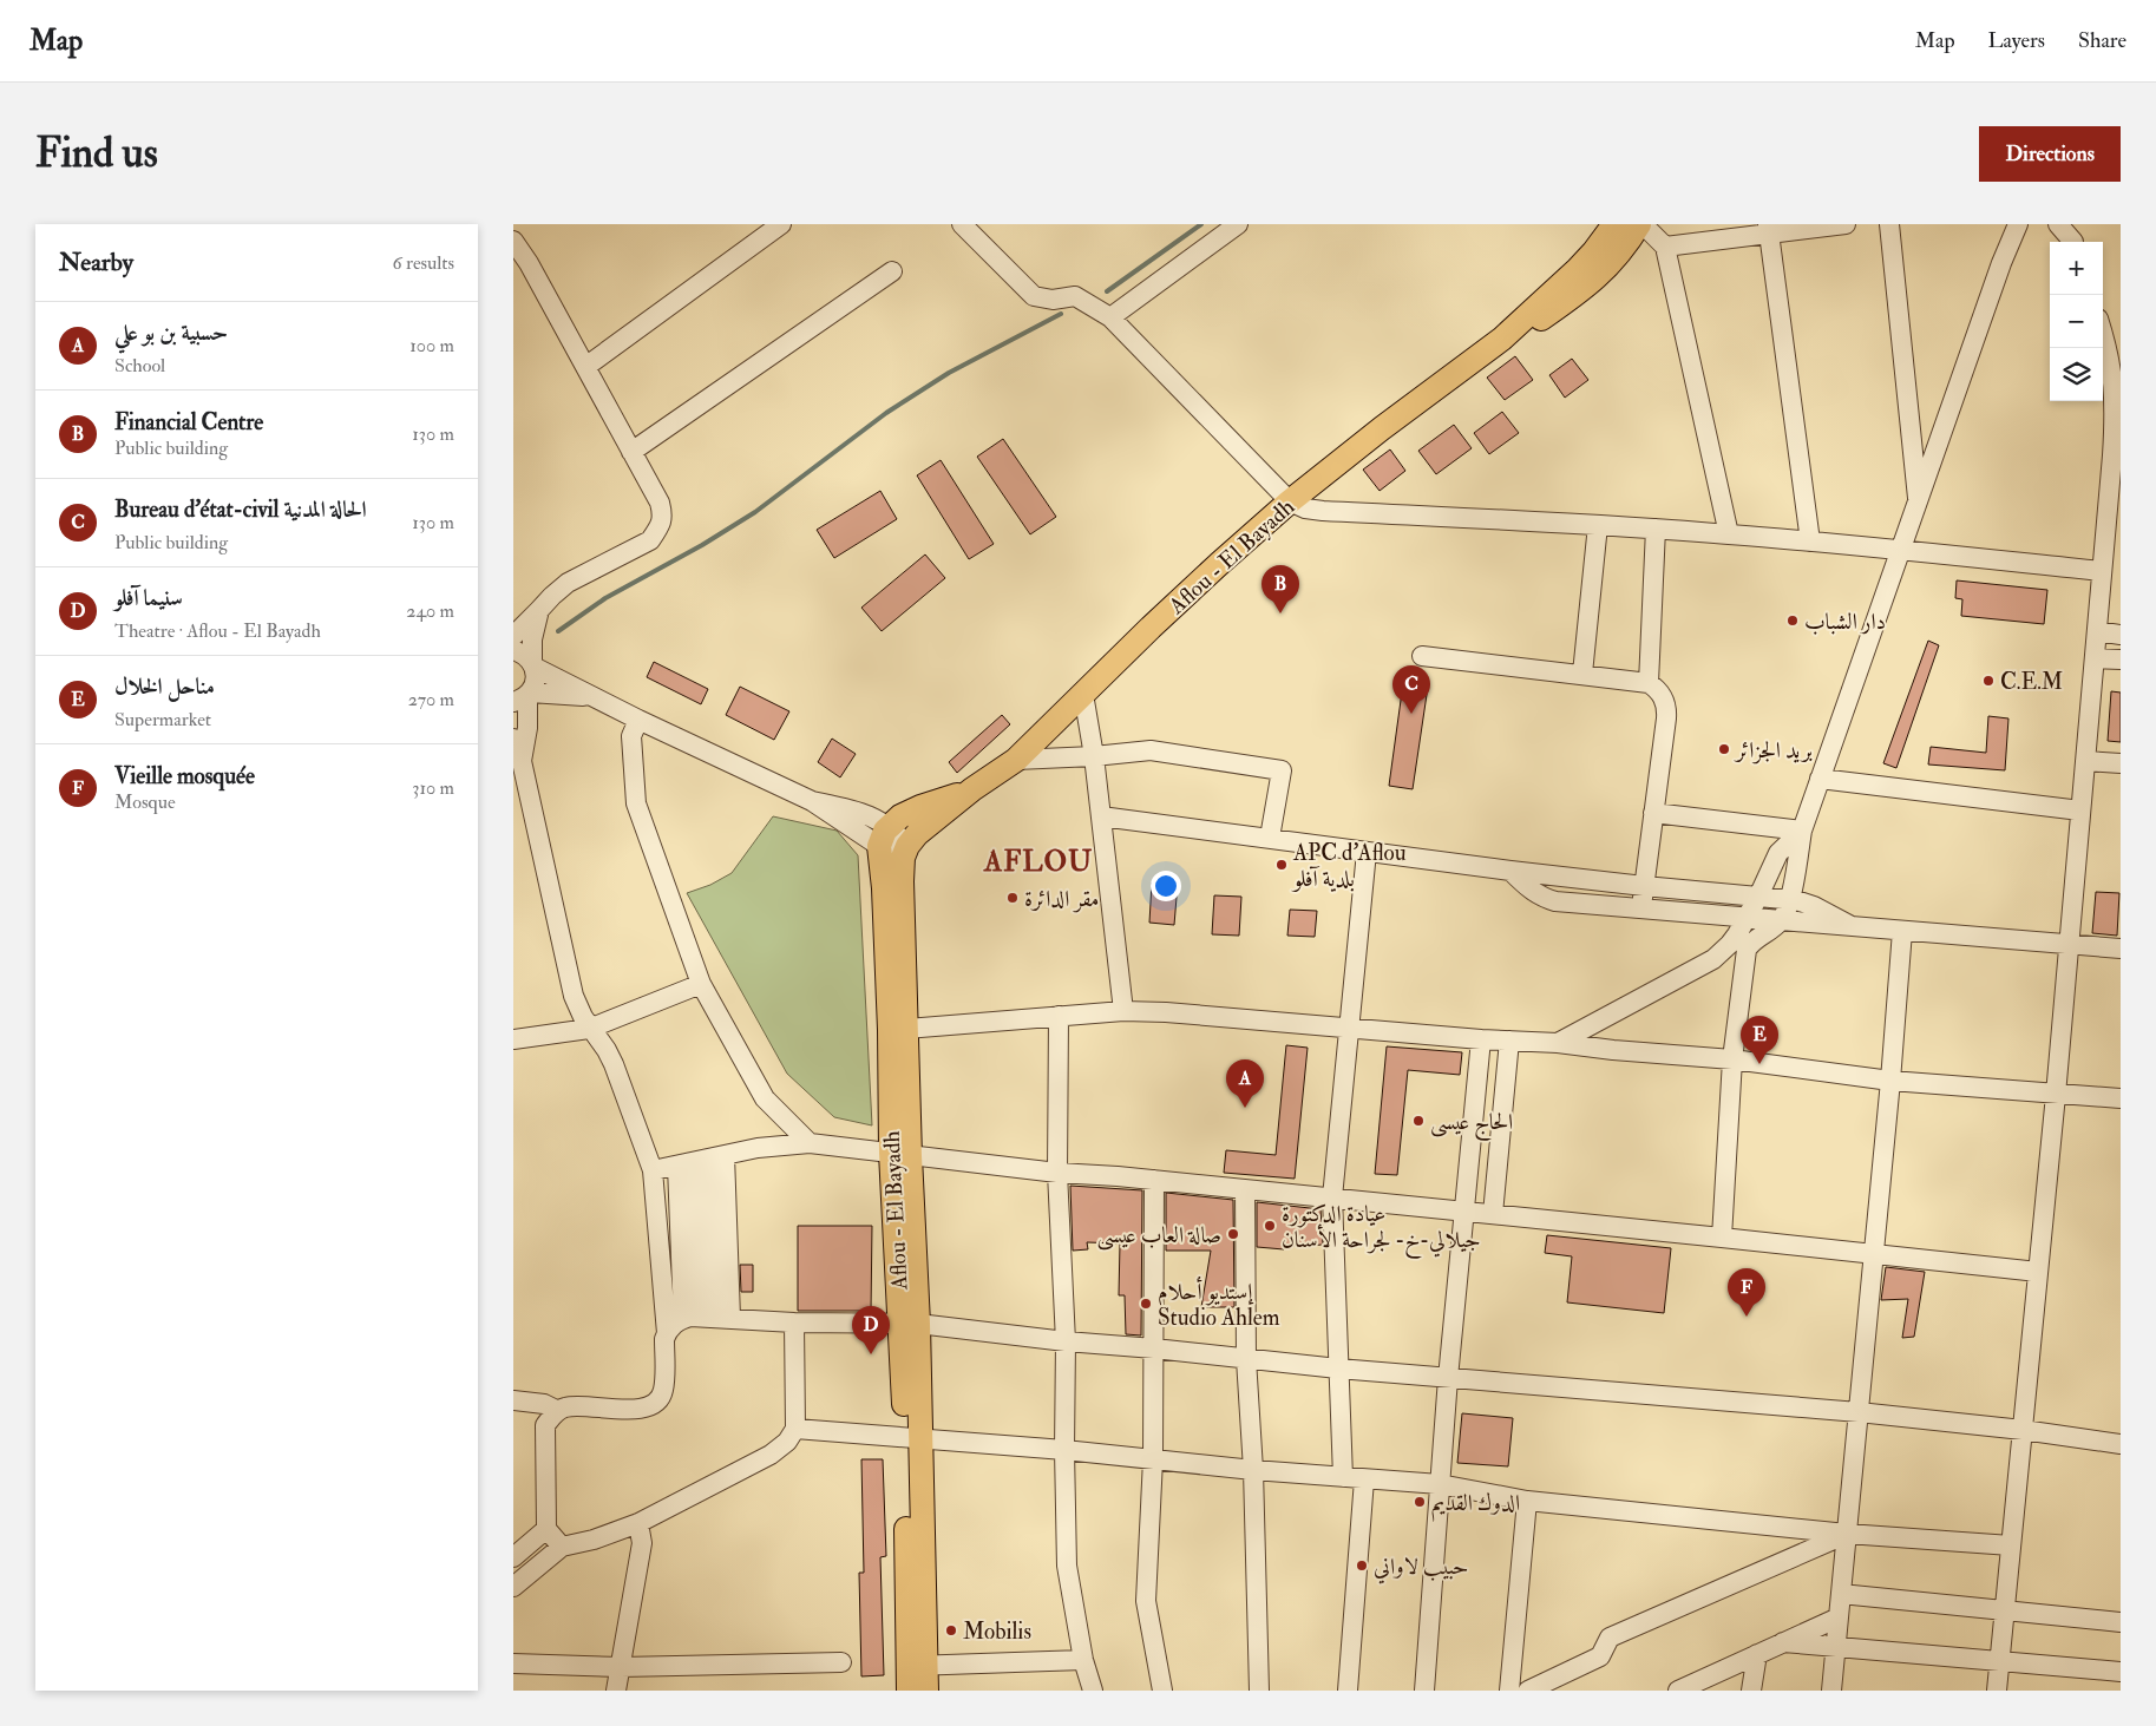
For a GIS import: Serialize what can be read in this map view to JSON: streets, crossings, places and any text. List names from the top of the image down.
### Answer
{
  "streets": {
    "main road": ["Aflou - El Bayadh"]
  },
  "districts": ["AFLOU"],
  "places": [
    "دار الشباب",
    "C.E.M",
    "بريد الجزائر",
    "APC d'Aflou بلدية آفلو",
    "مقر الدائرة",
    "الحاج عيسى",
    "عيادة الدكتورة جيلالي-خ- لجراحة الأسنان",
    "صالة العاب عيسى",
    "إستديو أحلام Studio Ahlem",
    "الدوك القديم",
    "حبيب لاواني",
    "Mobilis"
  ],
  "page": {
    "header": "Map",
    "nav": ["Map", "Layers", "Share"],
    "buttons": "Directions",
    "title": "Find us",
    "heading": ["Nearby", "6 results"],
    "map_buttons": ["+", "−"],
    "list": [
      {
        "mark": "A",
        "name": "حسبية بن بو علي",
        "note": "School",
        "value": "100 m"
      },
      {
        "mark": "B",
        "name": "Financial Centre",
        "note": "Public building",
        "value": "130 m"
      },
      {
        "mark": "C",
        "name": "Bureau d'état-civil الحالة المدنية",
        "note": "Public building",
        "value": "130 m"
      },
      {
        "mark": "D",
        "name": "سنيما آفلو",
        "note": "Theatre · Aflou - El Bayadh",
        "value": "240 m"
      },
      {
        "mark": "E",
        "name": "مناحل الخلال",
        "note": "Supermarket",
        "value": "270 m"
      },
      {
        "mark": "F",
        "name": "Vieille mosquée",
        "note": "Mosque",
        "value": "310 m"
      }
    ],
    "pins": [
      "B",
      "C",
      "E",
      "A",
      "F",
      "D"
    ]
  }
}
